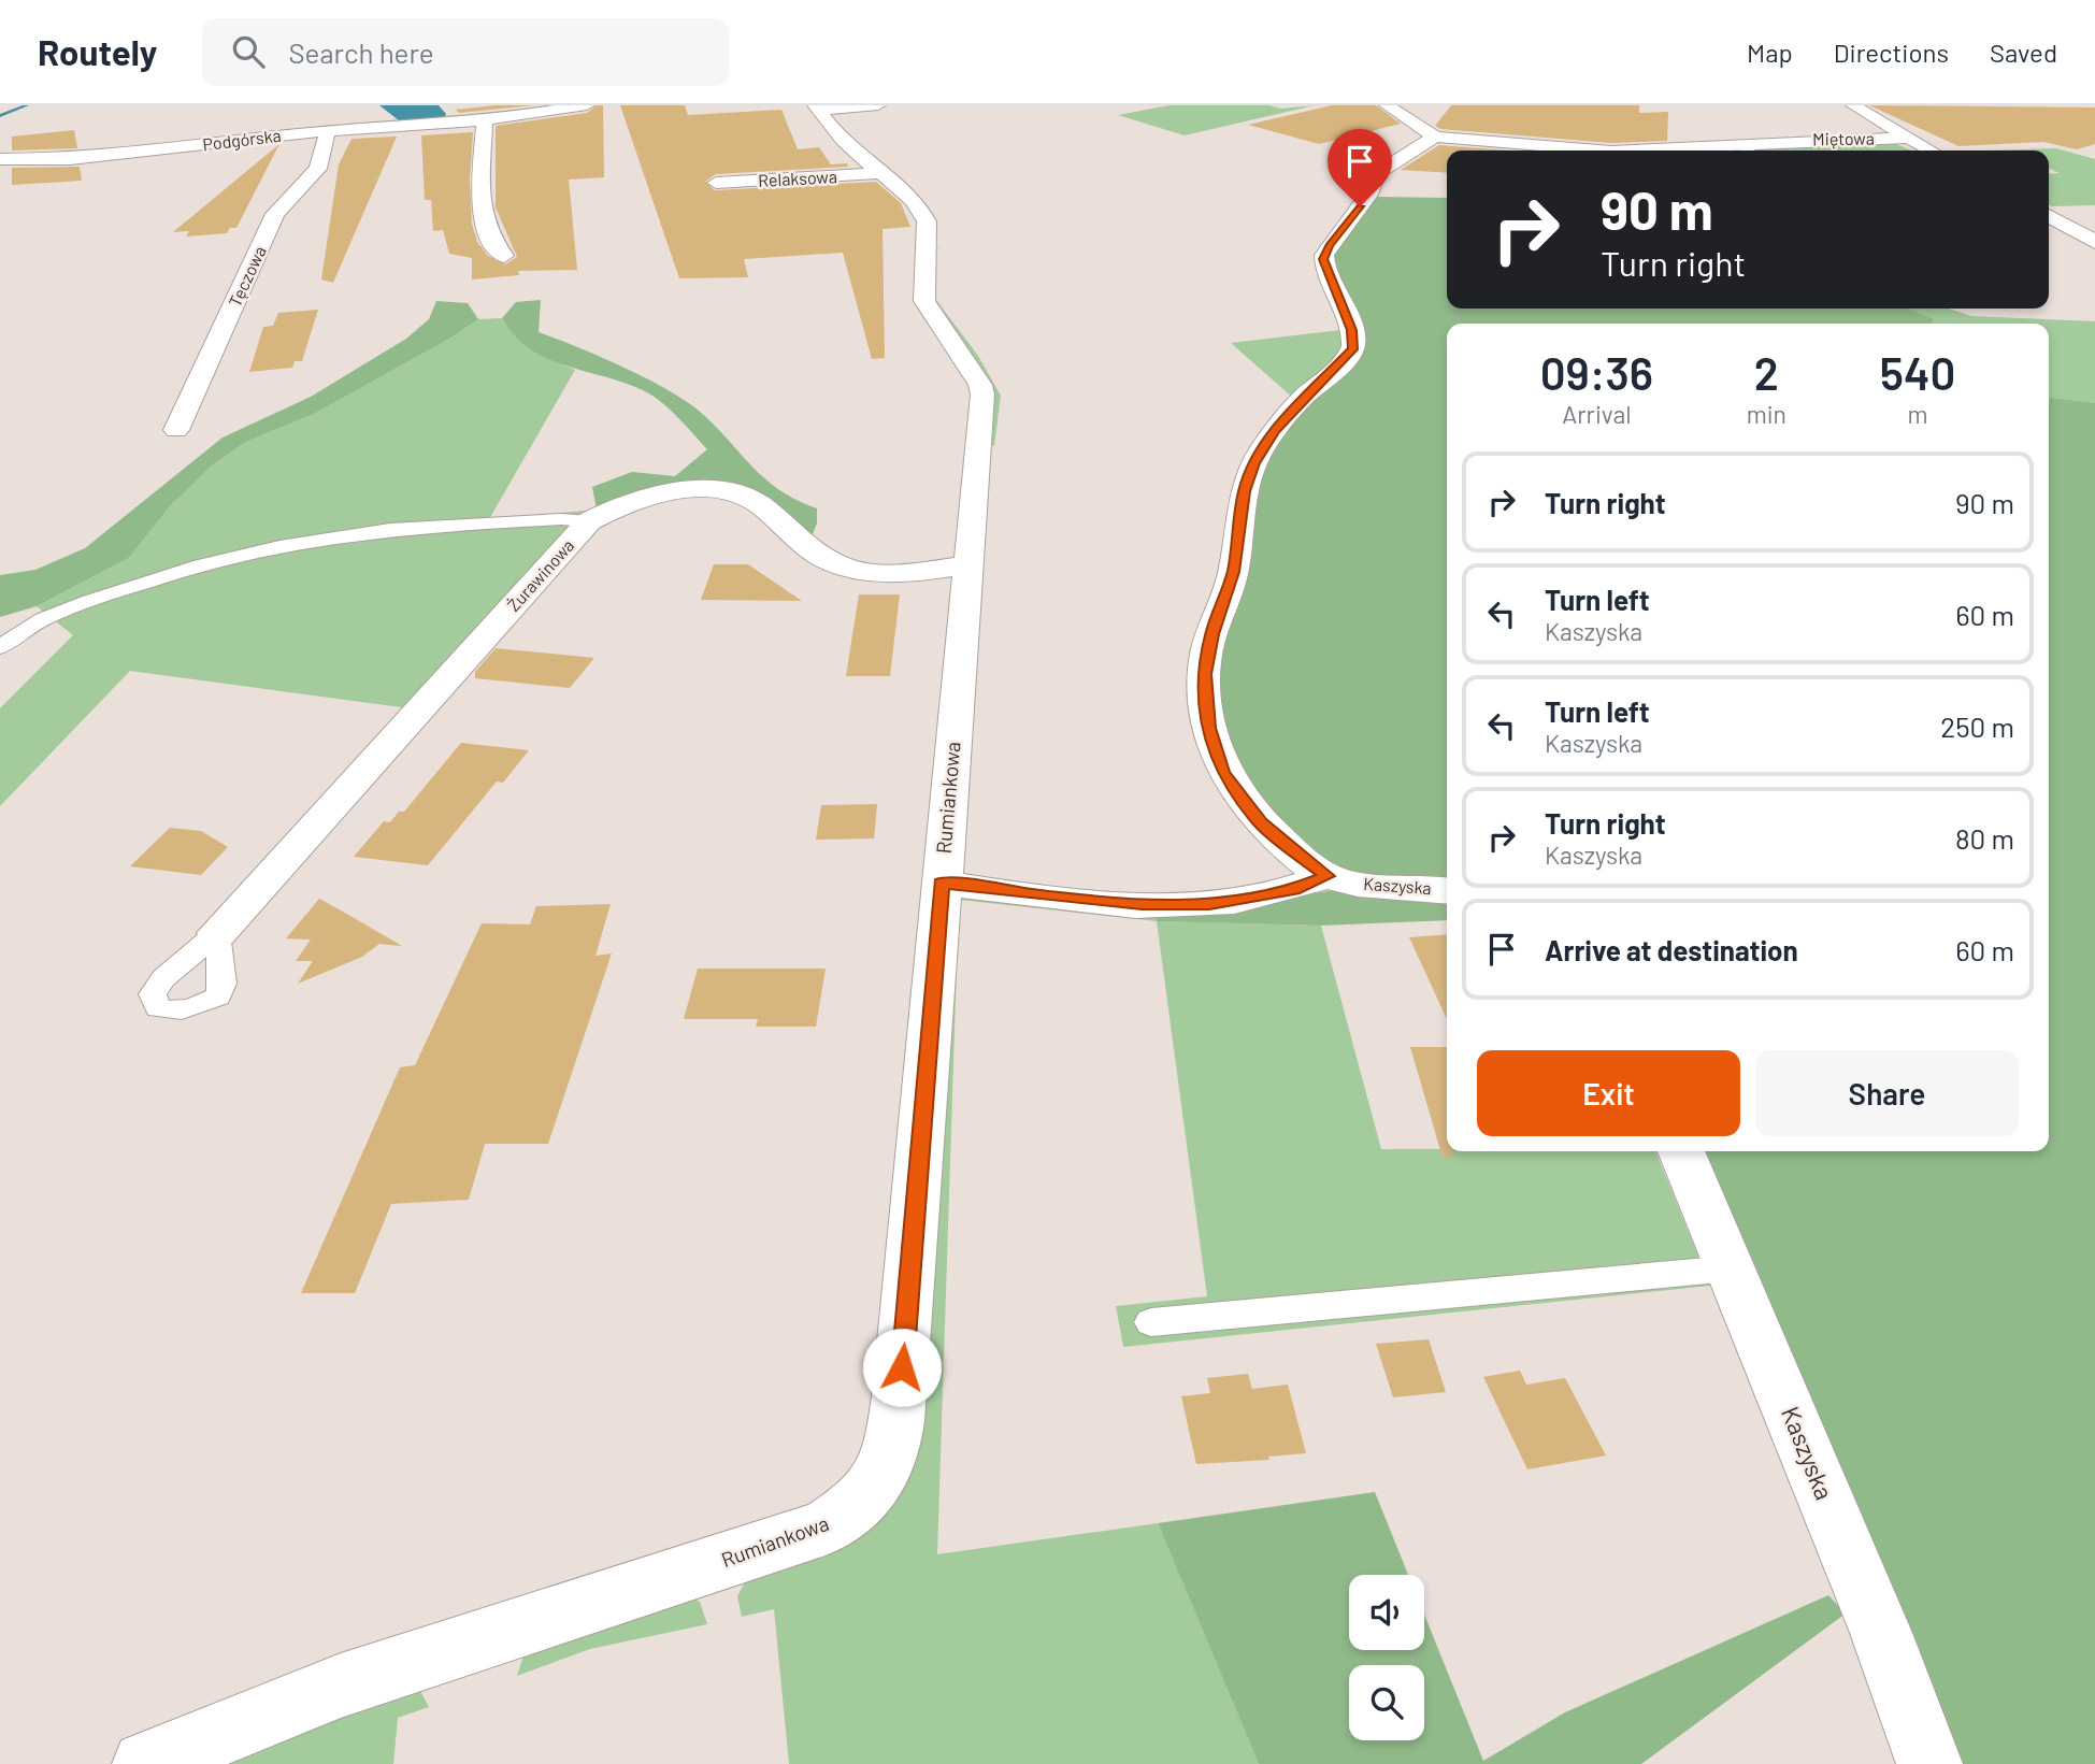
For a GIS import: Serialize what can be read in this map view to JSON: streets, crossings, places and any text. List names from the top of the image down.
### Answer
{
  "streets": {
    "street": [
      "Miętowa",
      "Podgórska",
      "Relaksowa",
      "Tęczowa",
      "Żurawinowa",
      "Rumiankowa",
      "Kaszyska"
    ]
  },
  "crossings": [
    ["Miętowa", "Kaszyska"],
    ["Podgórska", "Tęczowa"],
    ["Relaksowa", "Rumiankowa"],
    ["Żurawinowa", "Rumiankowa"]
  ],
  "page": {
    "header": "Routely",
    "search": "Search here",
    "nav": ["Map", "Directions", "Saved"],
    "turn": ["90 m", "Turn right"],
    "eta": [
      "09:36",
      "Arrival",
      "2",
      "min",
      "540",
      "m"
    ],
    "list": [
      {
        "name": "Turn right",
        "value": "90 m"
      },
      {
        "name": "Turn left",
        "note": "Kaszyska",
        "value": "60 m"
      },
      {
        "name": "Turn left",
        "note": "Kaszyska",
        "value": "250 m"
      },
      {
        "name": "Turn right",
        "note": "Kaszyska",
        "value": "80 m"
      },
      {
        "name": "Arrive at destination",
        "value": "60 m"
      }
    ],
    "buttons": ["Exit", "Share"]
  }
}
